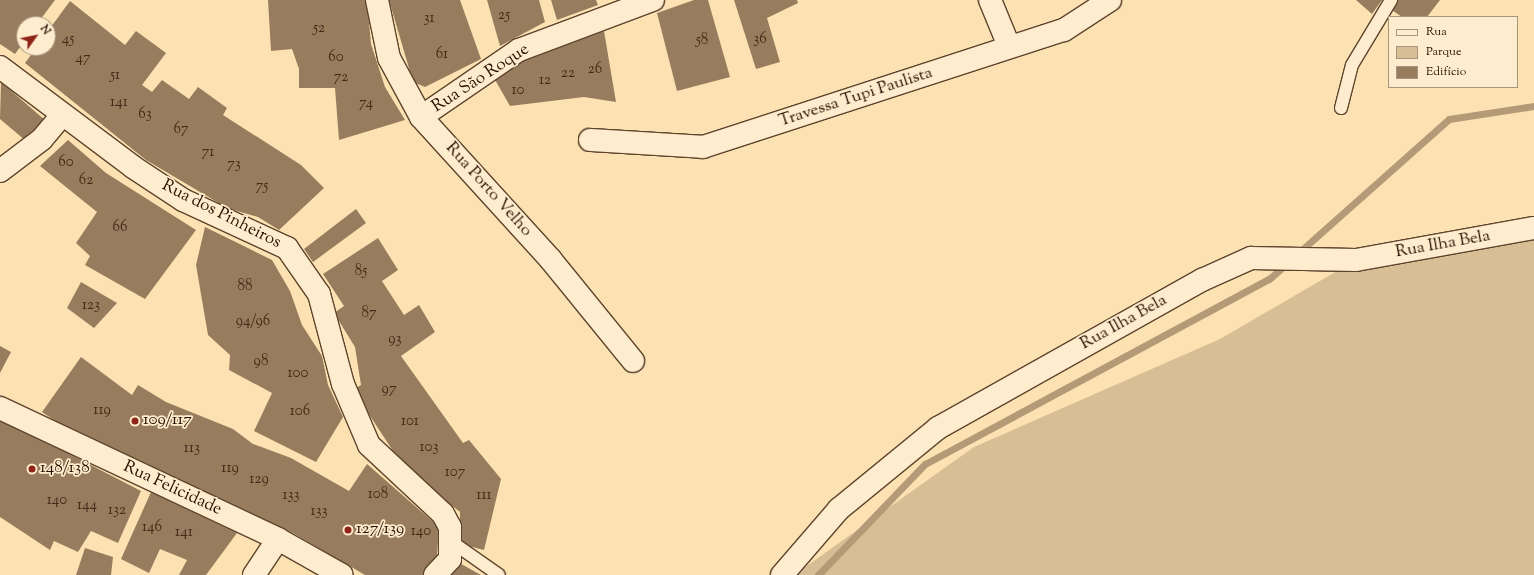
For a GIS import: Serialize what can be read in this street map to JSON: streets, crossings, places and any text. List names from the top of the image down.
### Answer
{
  "streets": {
    "street": [
      "Rua São Roque",
      "Travessa Tupi Paulista",
      "Rua Porto Velho",
      "Rua dos Pinheiros",
      "Rua Ilha Bela",
      "Rua Felicidade"
    ]
  },
  "crossings": [
    ["Rua São Roque", "Rua Porto Velho"]
  ],
  "places": ["109/117", "148/138", "127/139"],
  "house_numbers": [
    "25",
    "31",
    "52",
    "45",
    "36",
    "58",
    "61",
    "60",
    "47",
    "26",
    "22",
    "51",
    "72",
    "12",
    "10",
    "141",
    "74",
    "63",
    "67",
    "71",
    "60",
    "73",
    "62",
    "75",
    "66",
    "85",
    "88",
    "123",
    "87",
    "94/96",
    "93",
    "98",
    "100",
    "97",
    "119",
    "106",
    "101",
    "103",
    "113",
    "119",
    "107",
    "129",
    "108",
    "133",
    "111",
    "140",
    "144",
    "132",
    "133",
    "146",
    "140",
    "141"
  ],
  "legend": ["Rua", "Parque", "Edifício"],
  "north": "top right"
}
